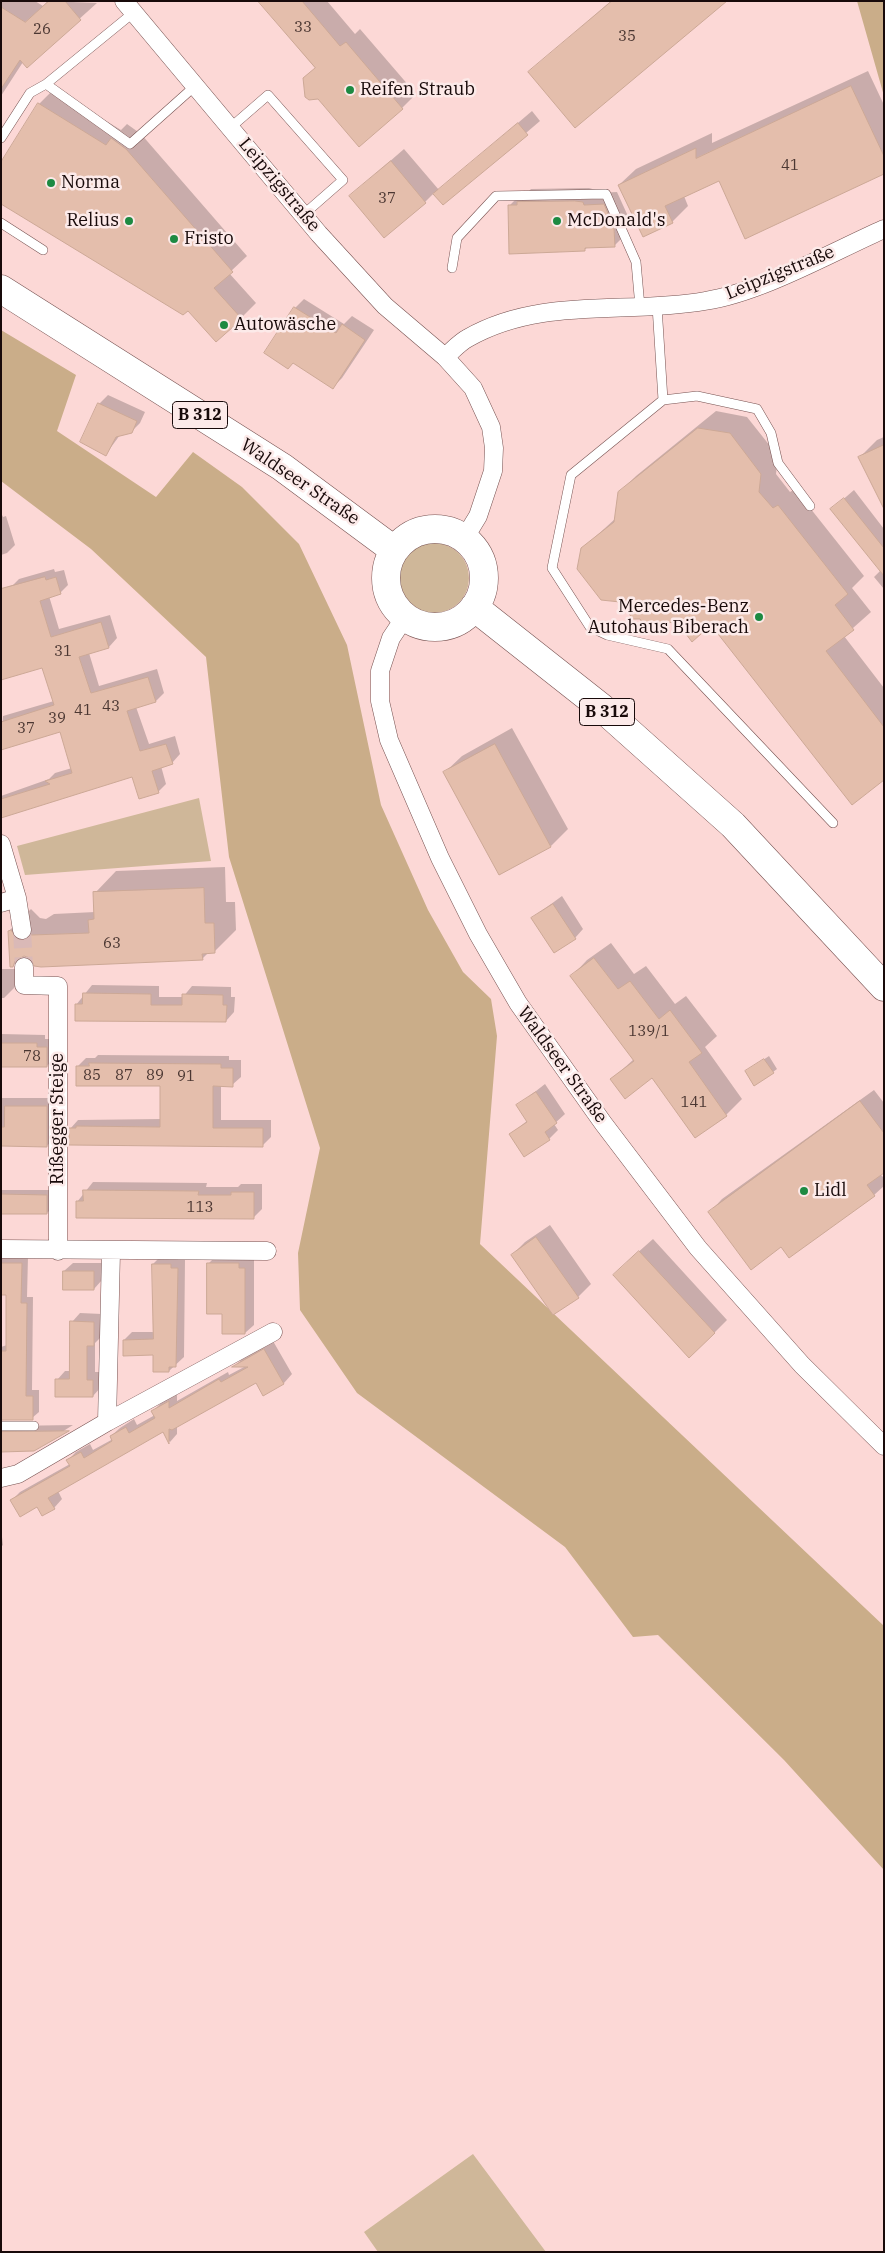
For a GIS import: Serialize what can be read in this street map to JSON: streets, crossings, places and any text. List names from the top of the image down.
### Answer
{
  "streets": {
    "main road": ["B 312", "Waldseer Straße"],
    "street": ["Leipzigstraße", "Rißegger Steige"]
  },
  "crossings": [
    ["Leipzigstraße", "B 312"],
    ["Leipzigstraße", "Waldseer Straße"],
    ["B 312", "Waldseer Straße"]
  ],
  "places": [
    "Reifen Straub",
    "Norma",
    "Relius",
    "McDonald's",
    "Fristo",
    "Autowäsche",
    "Mercedes-Benz Autohaus Biberach",
    "Lidl"
  ],
  "house_numbers": [
    "33",
    "26",
    "35",
    "41",
    "37",
    "31",
    "43",
    "41",
    "39",
    "37",
    "63",
    "139/1",
    "78",
    "85",
    "87",
    "89",
    "91",
    "141",
    "113"
  ]
}
